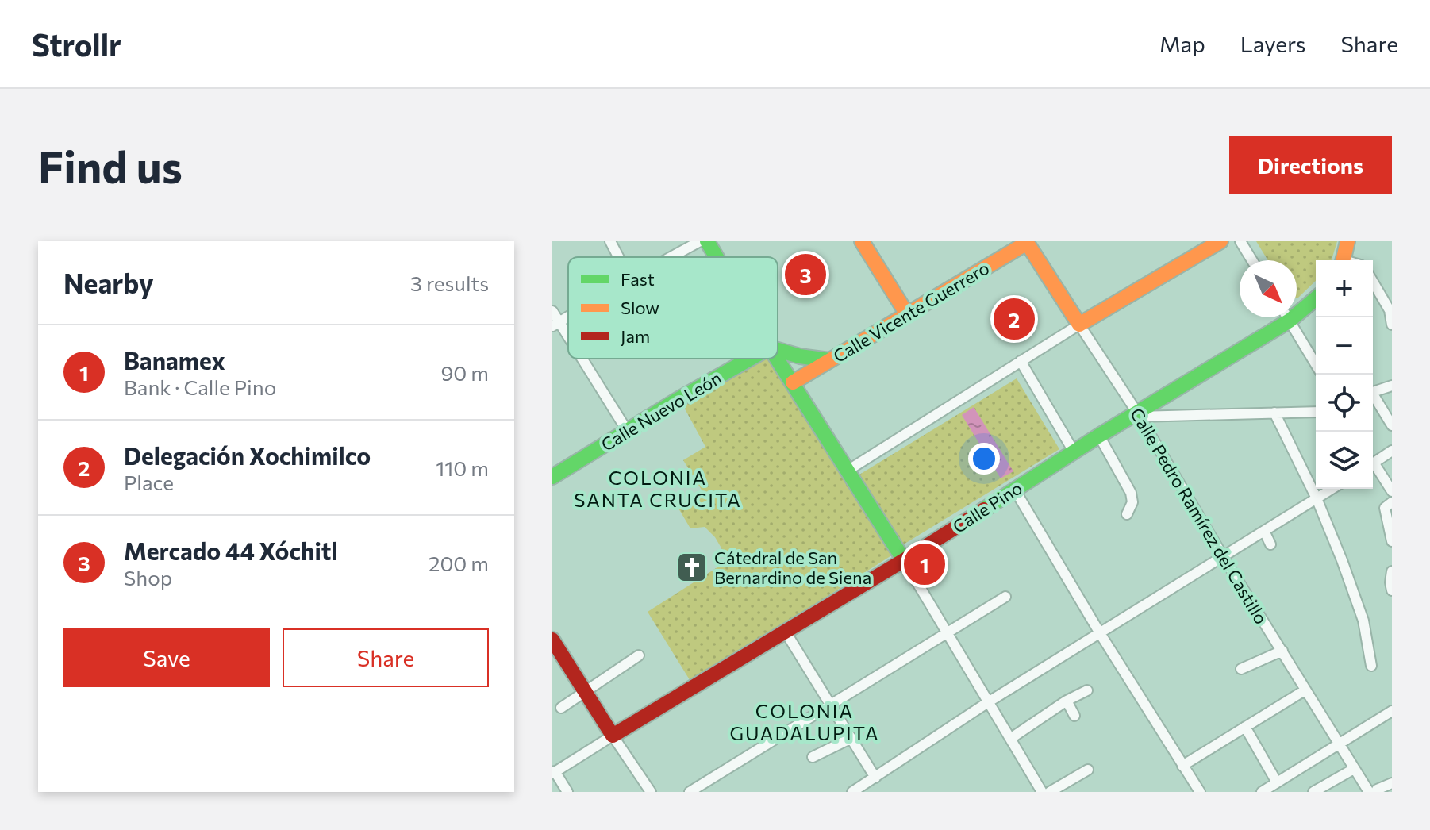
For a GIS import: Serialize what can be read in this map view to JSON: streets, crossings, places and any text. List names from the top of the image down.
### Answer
{
  "streets": {
    "street": [
      "Calle Vicente Guerrero",
      "Calle Nuevo León",
      "Calle Pino",
      "Calle Pedro Ramírez del Castillo"
    ]
  },
  "crossings": [
    ["Calle Vicente Guerrero", "Calle Pedro Ramírez del Castillo"],
    ["Calle Pino", "Calle Pedro Ramírez del Castillo"]
  ],
  "districts": ["COLONIA SANTA CRUCITA", "COLONIA GUADALUPITA"],
  "places": {
    "church": ["Cátedral de San Bernardino de Siena"]
  },
  "legend": ["Fast", "Slow", "Jam"],
  "north": "bottom right",
  "page": {
    "header": "Strollr",
    "nav": ["Map", "Layers", "Share"],
    "buttons": [
      "Directions",
      ["Save", "Share"]
    ],
    "title": "Find us",
    "heading": ["Nearby", "3 results"],
    "pins": ["3", "2", "1"],
    "map_buttons": ["+", "−"],
    "list": [
      {
        "mark": "1",
        "name": "Banamex",
        "note": "Bank · Calle Pino",
        "value": "90 m"
      },
      {
        "mark": "2",
        "name": "Delegación Xochimilco",
        "note": "Place",
        "value": "110 m"
      },
      {
        "mark": "3",
        "name": "Mercado 44 Xóchitl",
        "note": "Shop",
        "value": "200 m"
      }
    ]
  }
}
